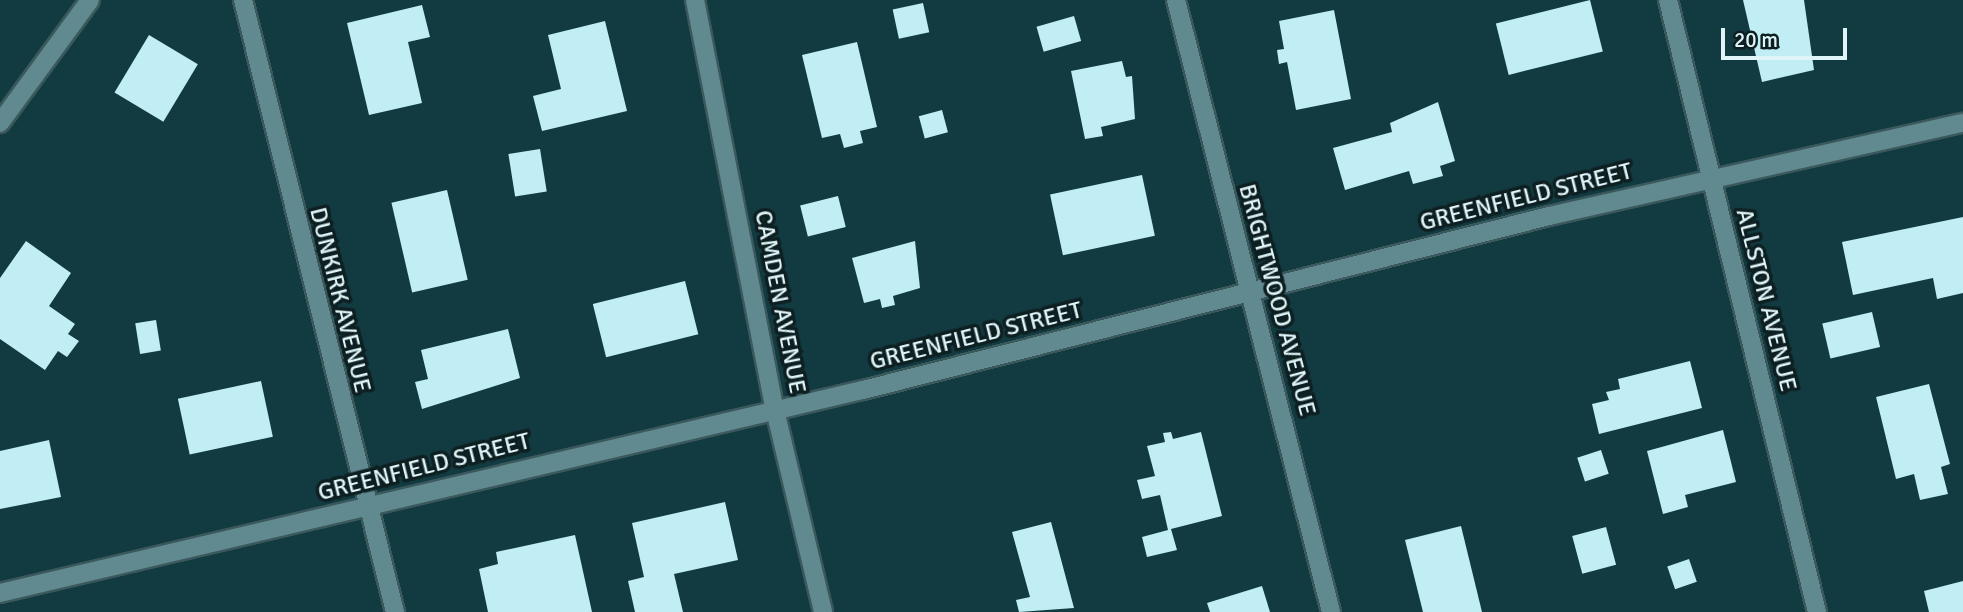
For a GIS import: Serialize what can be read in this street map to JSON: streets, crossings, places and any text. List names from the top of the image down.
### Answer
{
  "streets": {
    "street": [
      "GREENFIELD STREET",
      "DUNKIRK AVENUE",
      "BRIGHTWOOD AVENUE",
      "ALLSTON AVENUE",
      "CAMDEN AVENUE"
    ]
  },
  "crossings": [
    ["GREENFIELD STREET", "DUNKIRK AVENUE"],
    ["GREENFIELD STREET", "BRIGHTWOOD AVENUE"],
    ["GREENFIELD STREET", "ALLSTON AVENUE"],
    ["GREENFIELD STREET", "CAMDEN AVENUE"]
  ],
  "scale_bar": "20 m"
}
